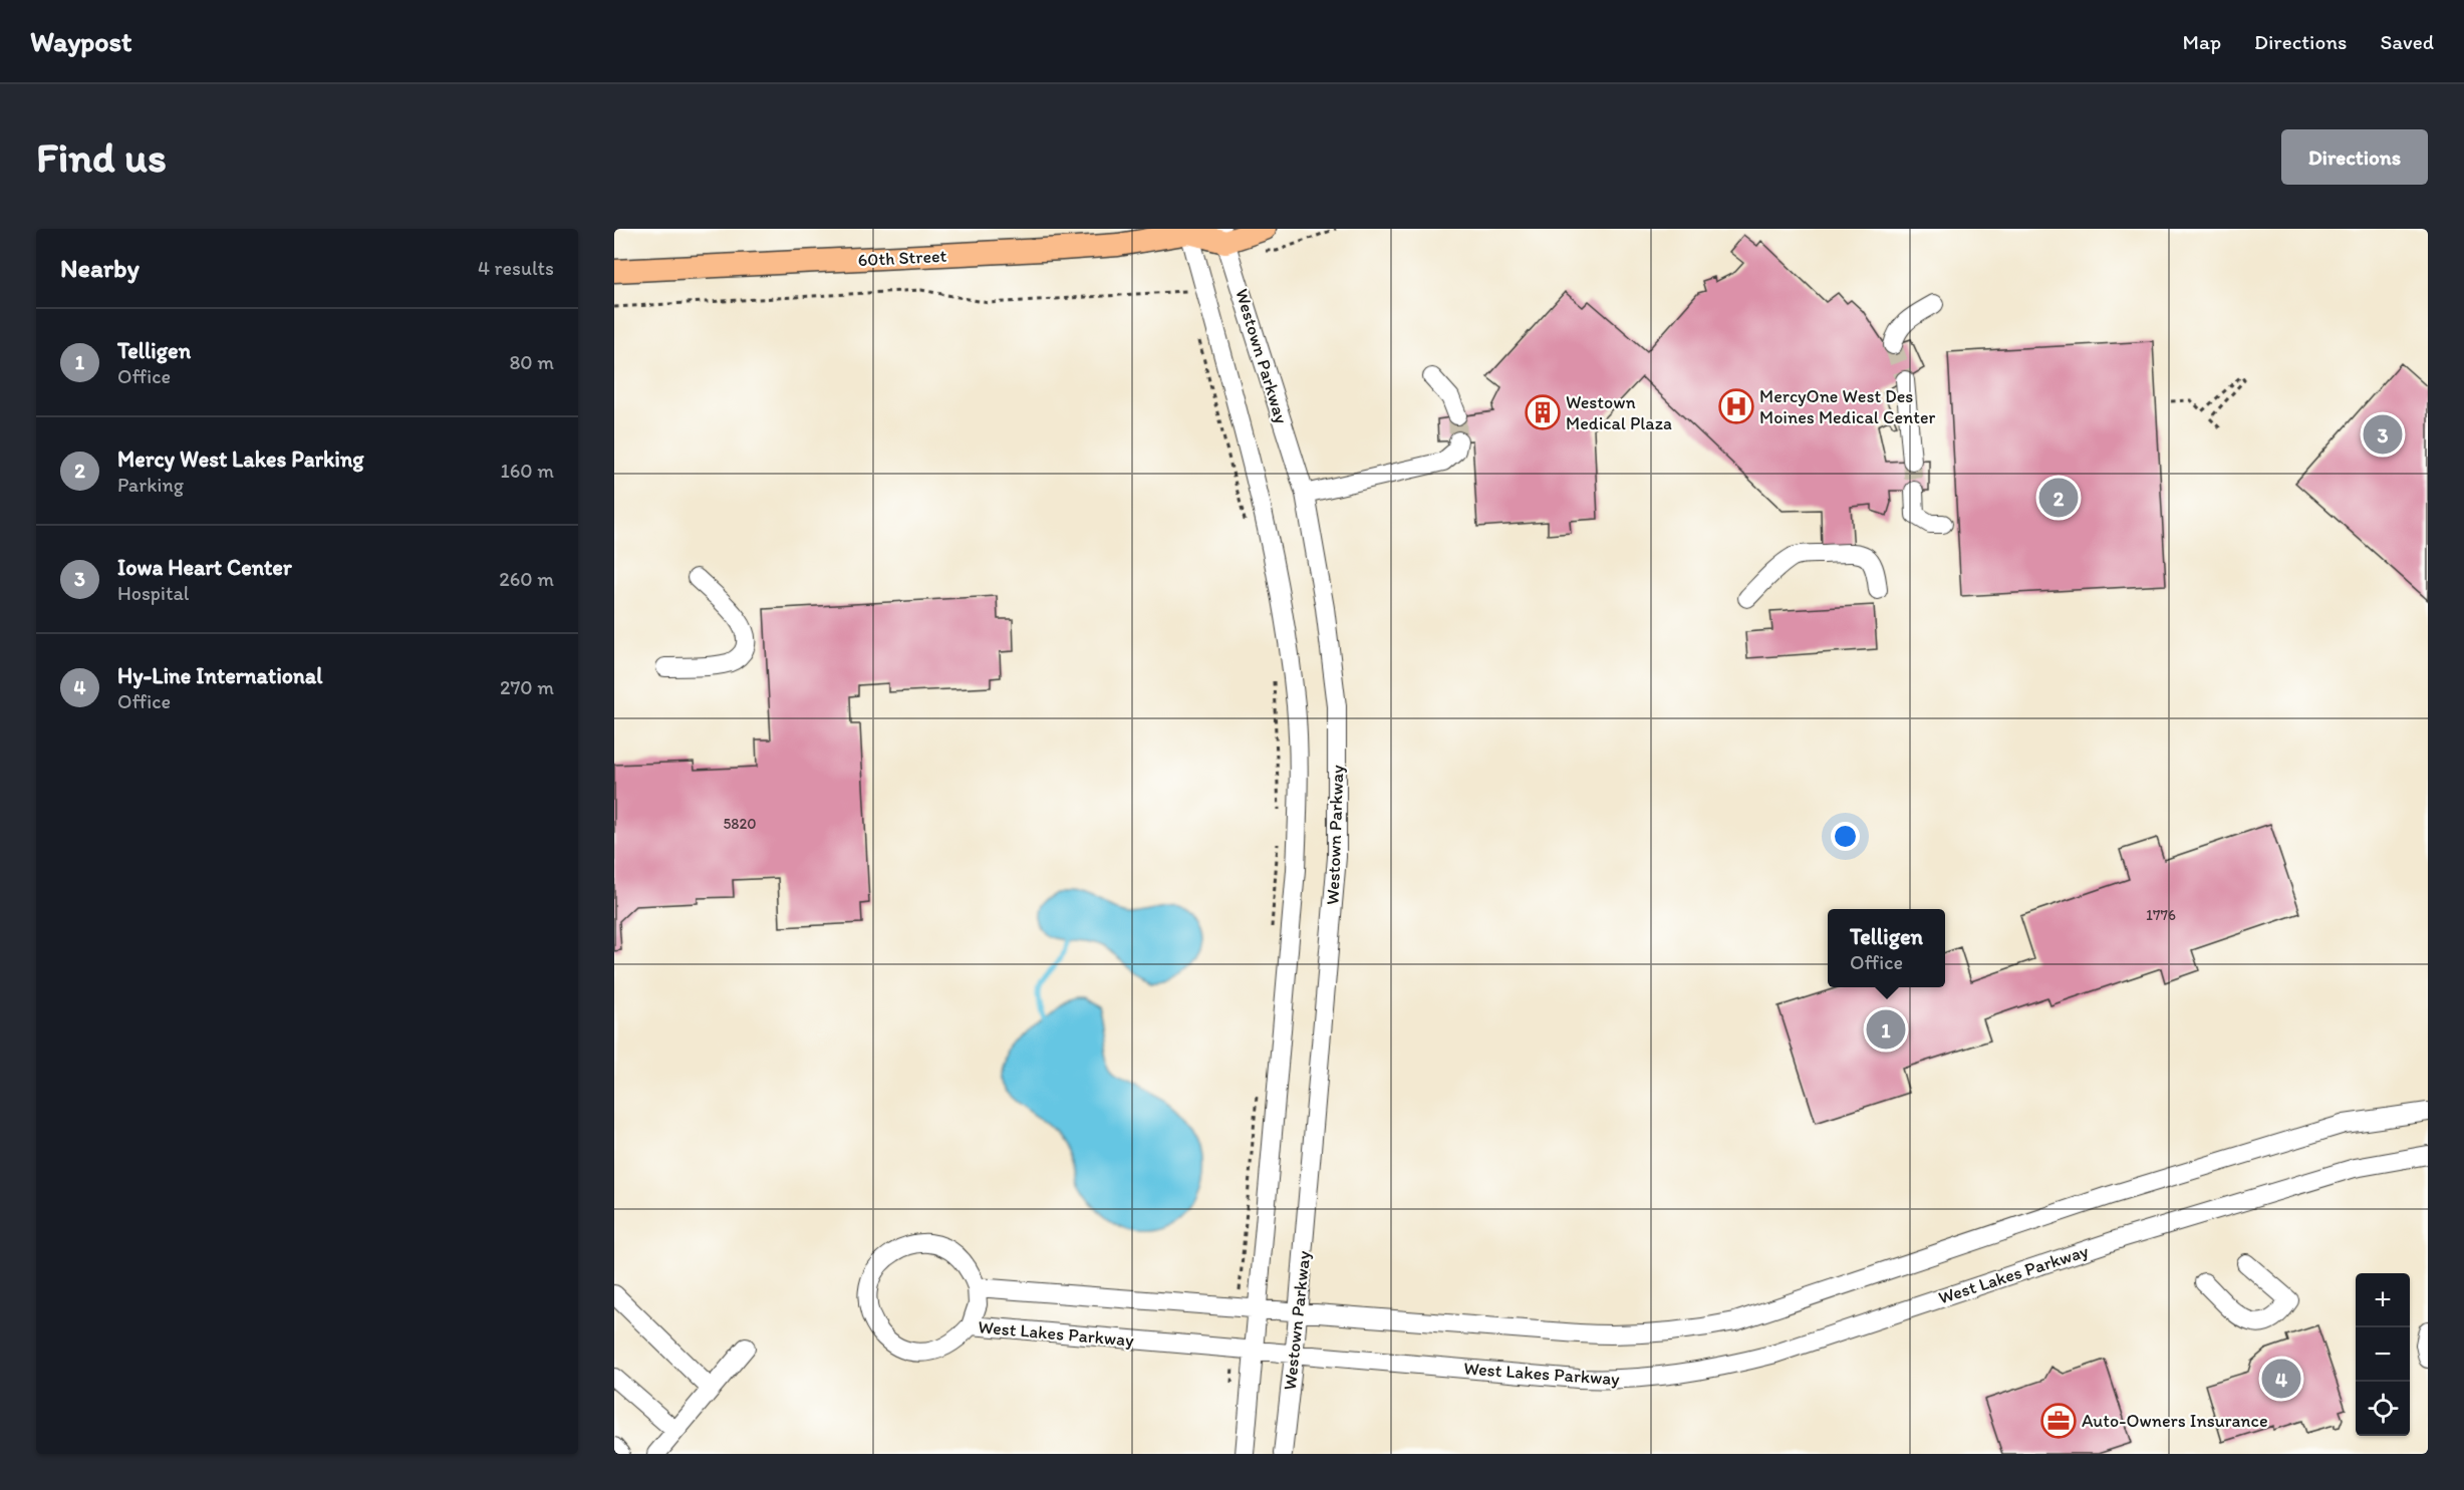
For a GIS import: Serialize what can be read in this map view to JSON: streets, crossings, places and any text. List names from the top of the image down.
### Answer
{
  "streets": {
    "main road": ["60th Street"],
    "street": ["Westown Parkway", "West Lakes Parkway"]
  },
  "crossings": [
    ["60th Street", "Westown Parkway"],
    ["Westown Parkway", "West Lakes Parkway"]
  ],
  "places": {
    "hospital": ["MercyOne West Des Moines Medical Center"],
    "building": ["Westown Medical Plaza"],
    "office": ["Auto-Owners Insurance"]
  },
  "house_numbers": ["5820", "1776"],
  "page": {
    "header": "Waypost",
    "nav": ["Map", "Directions", "Saved"],
    "buttons": "Directions",
    "title": "Find us",
    "heading": ["Nearby", "4 results"],
    "list": [
      {
        "mark": "1",
        "name": "Telligen",
        "note": "Office",
        "value": "80 m"
      },
      {
        "mark": "2",
        "name": "Mercy West Lakes Parking",
        "note": "Parking",
        "value": "160 m"
      },
      {
        "mark": "3",
        "name": "Iowa Heart Center",
        "note": "Hospital",
        "value": "260 m"
      },
      {
        "mark": "4",
        "name": "Hy-Line International",
        "note": "Office",
        "value": "270 m"
      }
    ],
    "pins": [
      "3",
      "2",
      "1",
      "4"
    ],
    "popup": ["Telligen", "Office"],
    "map_buttons": ["+", "−"]
  }
}
